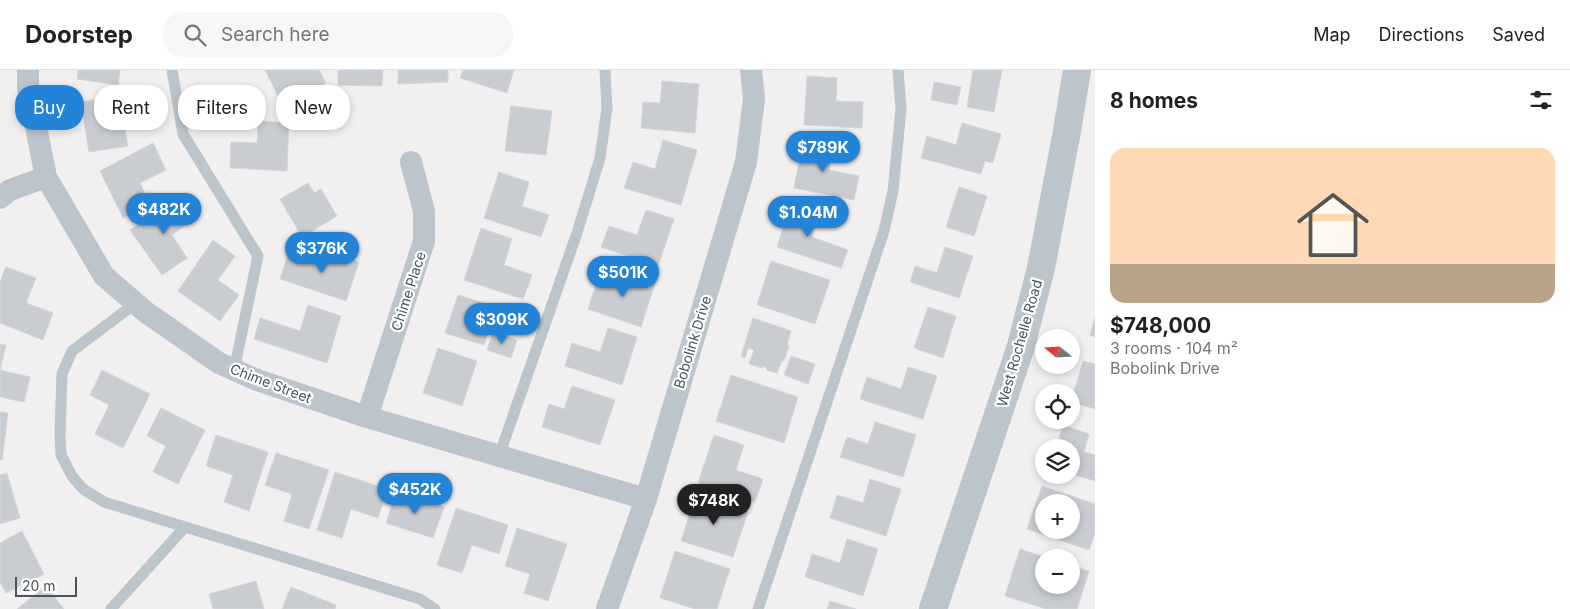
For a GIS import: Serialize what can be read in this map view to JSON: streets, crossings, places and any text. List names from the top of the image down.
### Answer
{
  "streets": {
    "street": [
      "Chime Place",
      "Bobolink Drive",
      "West Rochelle Road",
      "Chime Street"
    ]
  },
  "crossings": [
    ["Chime Place", "Chime Street"],
    ["Bobolink Drive", "Chime Street"]
  ],
  "scale_bar": "20 m",
  "north": "left",
  "page": {
    "header": "Doorstep",
    "search": "Search here",
    "nav": ["Map", "Directions", "Saved"],
    "heading": "8 homes",
    "chip": [
      "Buy",
      "Rent",
      "Filters",
      "New"
    ],
    "list": [
      {
        "name": "$748,000",
        "note": "3 rooms · 104 m² · Bobolink Drive"
      }
    ],
    "price": [
      "$789K",
      "$482K",
      "$1.04M",
      "$376K",
      "$501K",
      "$309K",
      "$452K",
      "$748K"
    ],
    "map_buttons": ["+", "−"],
    "scale": "20 m"
  }
}
